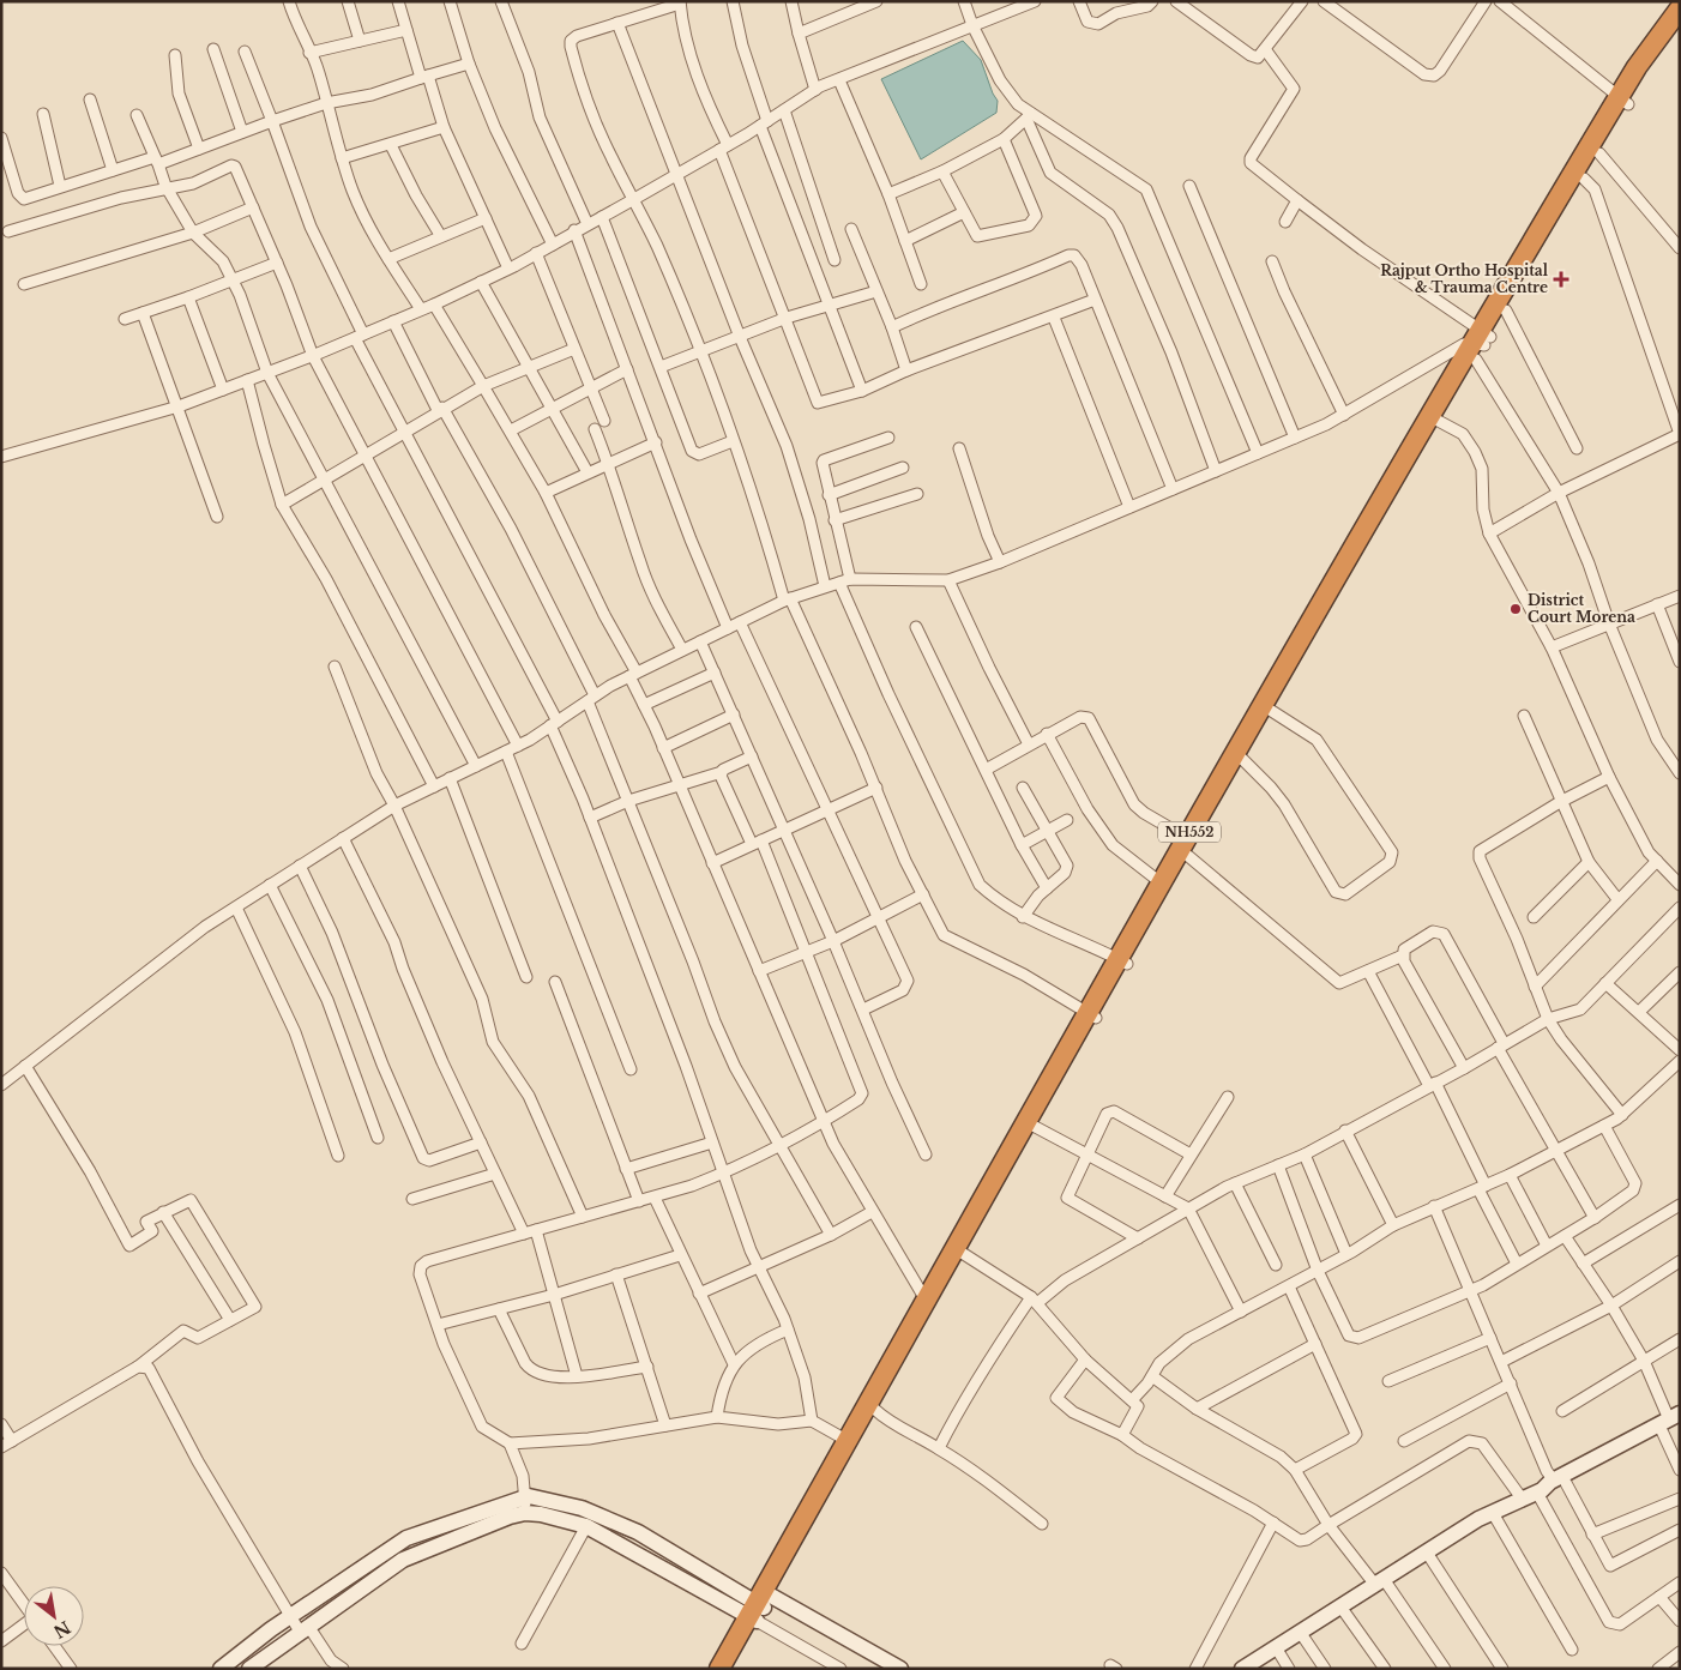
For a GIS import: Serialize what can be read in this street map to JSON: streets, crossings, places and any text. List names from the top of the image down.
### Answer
{
  "streets": {
    "highway": ["NH552"]
  },
  "places": {
    "health": ["Rajput Ortho Hospital & Trauma Centre"],
    "other": ["District Court Morena"]
  },
  "north": "bottom right"
}
